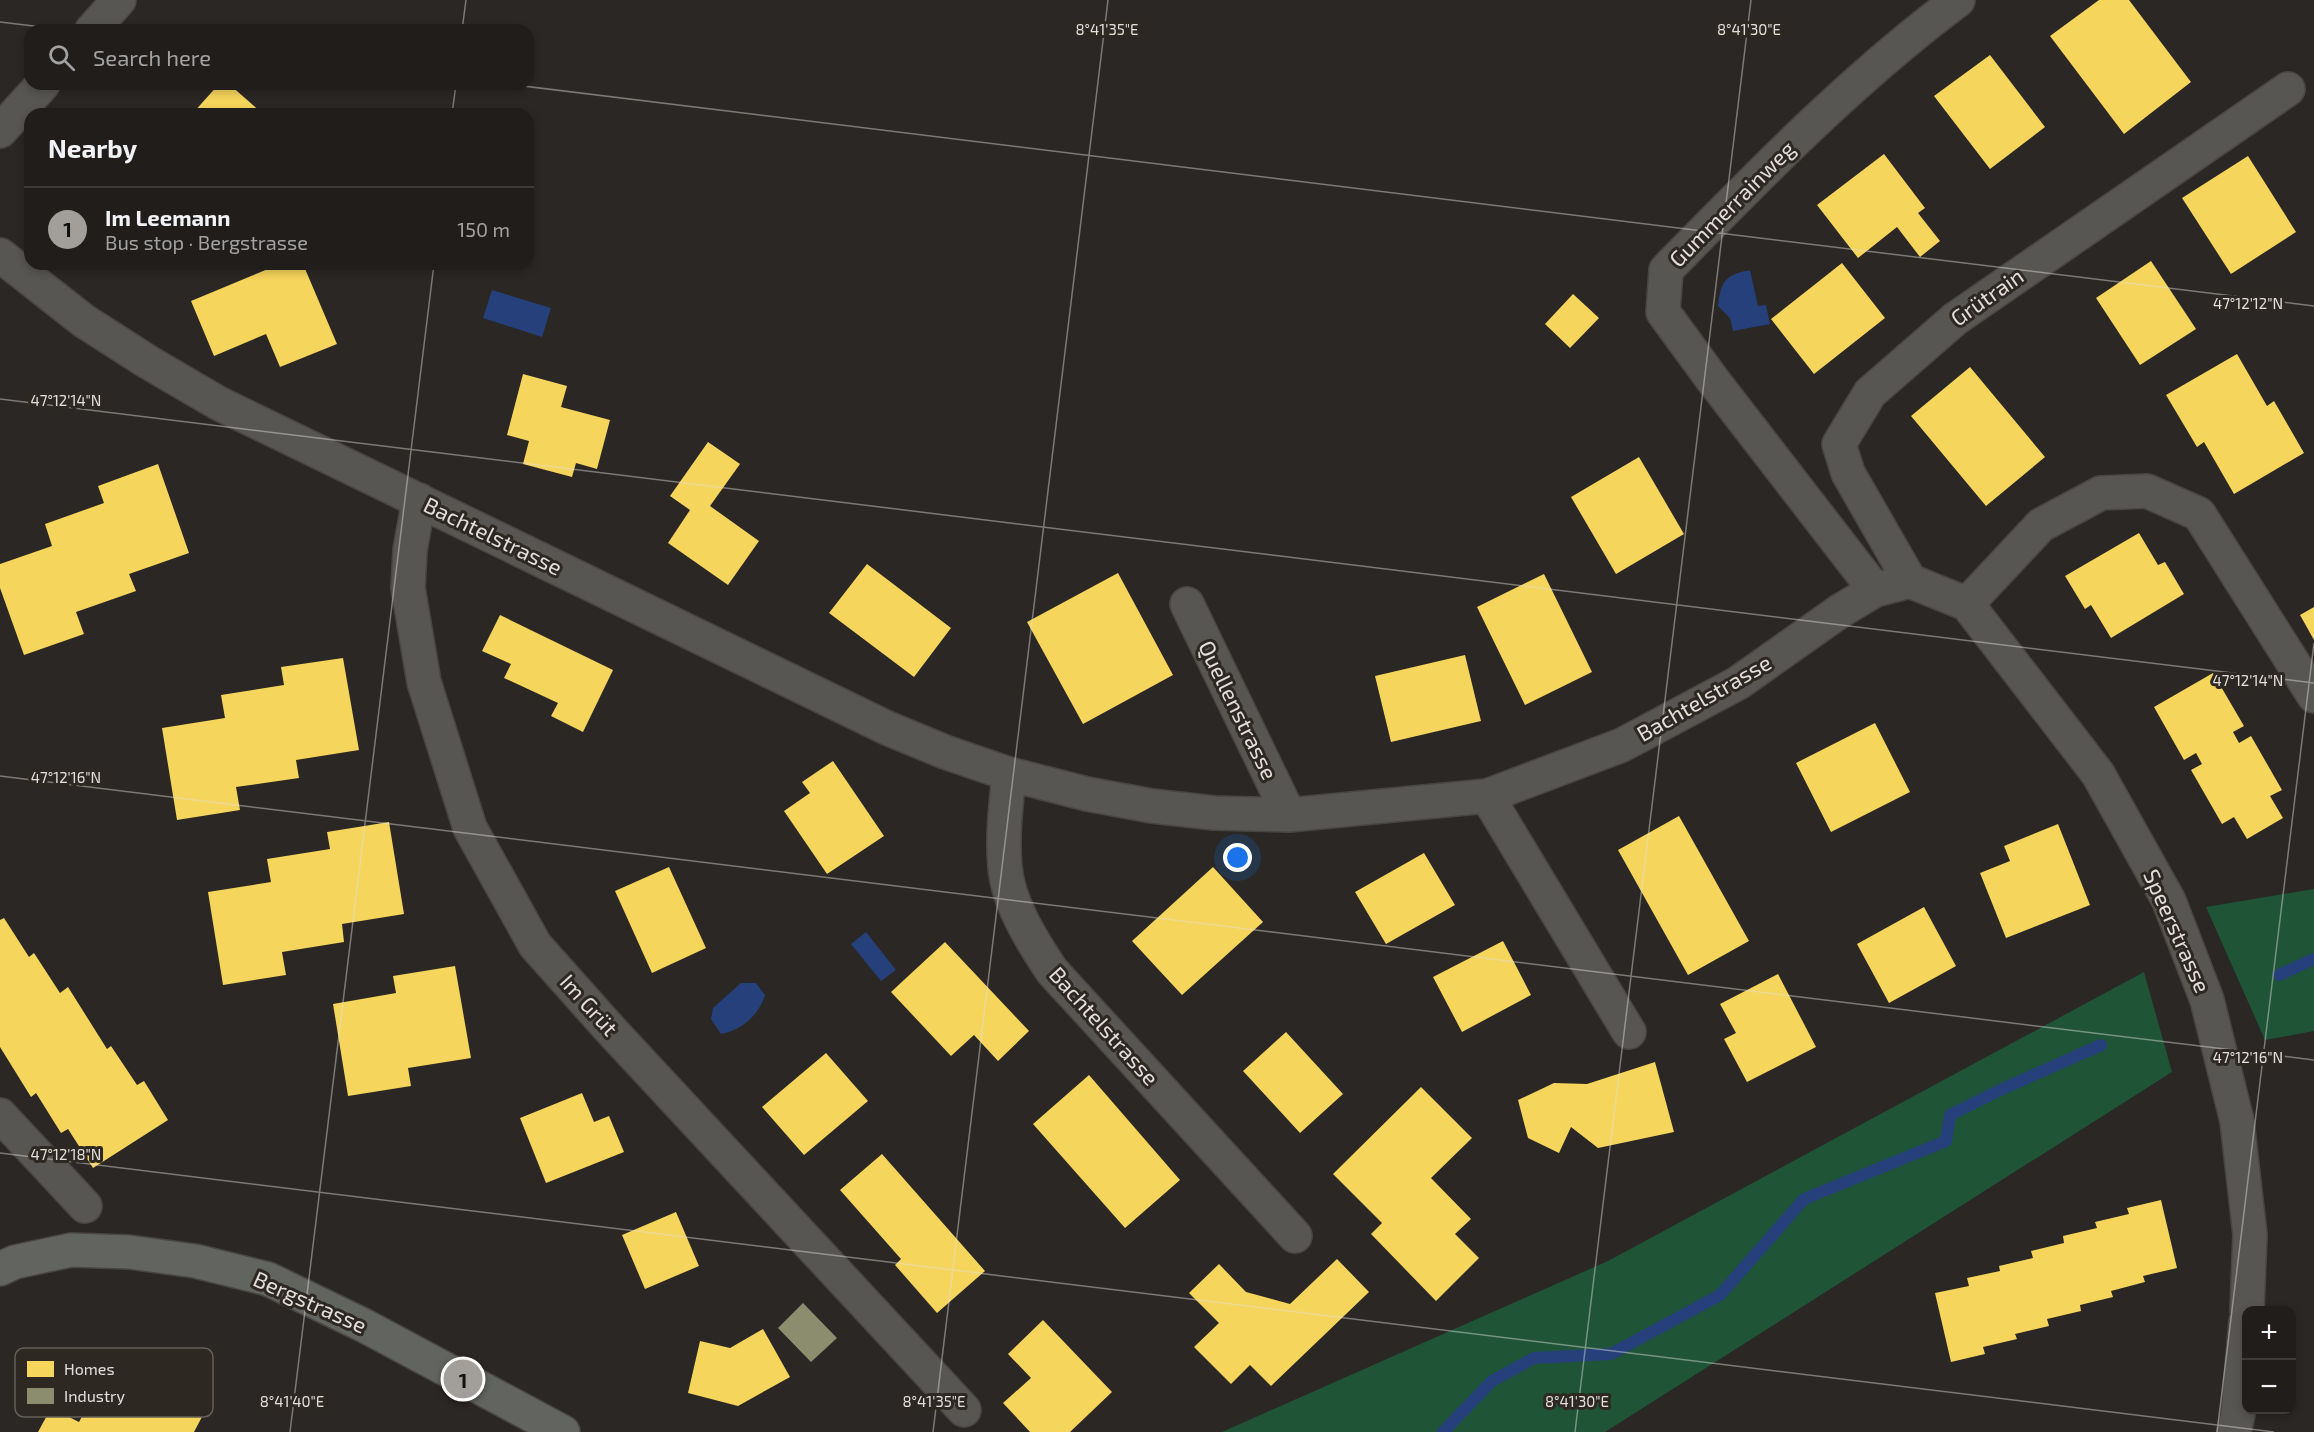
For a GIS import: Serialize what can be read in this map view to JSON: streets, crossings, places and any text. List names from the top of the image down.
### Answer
{
  "streets": {
    "main road": ["Bergstrasse"],
    "street": [
      "Gummerrainweg",
      "Grütrain",
      "Bachtelstrasse",
      "Quellenstrasse",
      "Speerstrasse",
      "Im Grüt"
    ]
  },
  "crossings": [
    ["Gummerrainweg", "Bachtelstrasse"],
    ["Grütrain", "Bachtelstrasse"],
    ["Grütrain", "Speerstrasse"],
    ["Bachtelstrasse", "Quellenstrasse"],
    ["Bachtelstrasse", "Speerstrasse"],
    ["Bachtelstrasse", "Im Grüt"]
  ],
  "legend": ["Homes", "Industry"],
  "page": {
    "search": "Search here",
    "heading": "Nearby",
    "list": [
      {
        "mark": "1",
        "name": "Im Leemann",
        "note": "Bus stop · Bergstrasse",
        "value": "150 m"
      }
    ],
    "map_buttons": ["+", "−"],
    "pins": "1"
  },
  "coordinates": [
    "8°41'35\"E",
    "8°41'30\"E",
    "47°12'12\"N",
    "47°12'14\"N",
    "47°12'16\"N",
    "47°12'18\"N",
    "8°41'40\"E"
  ]
}
